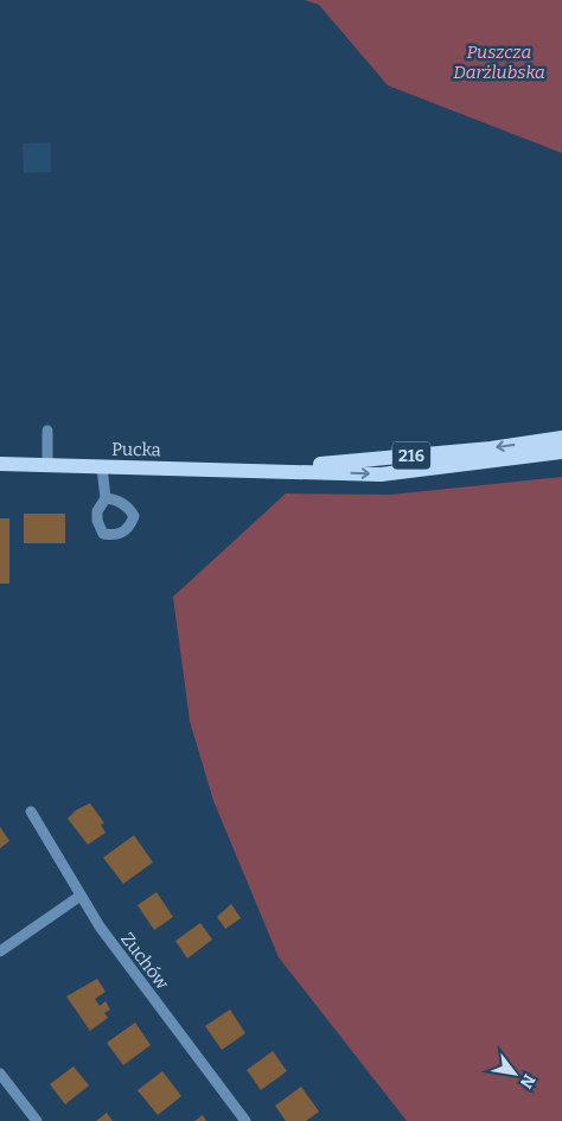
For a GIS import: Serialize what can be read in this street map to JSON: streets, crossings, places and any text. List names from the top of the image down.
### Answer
{
  "streets": {
    "main road": ["Pucka", "216"],
    "street": ["Zuchów"]
  },
  "crossings": [
    ["Pucka", "216"]
  ],
  "parks": ["Puszcza Darżlubska"],
  "north": "bottom right"
}
